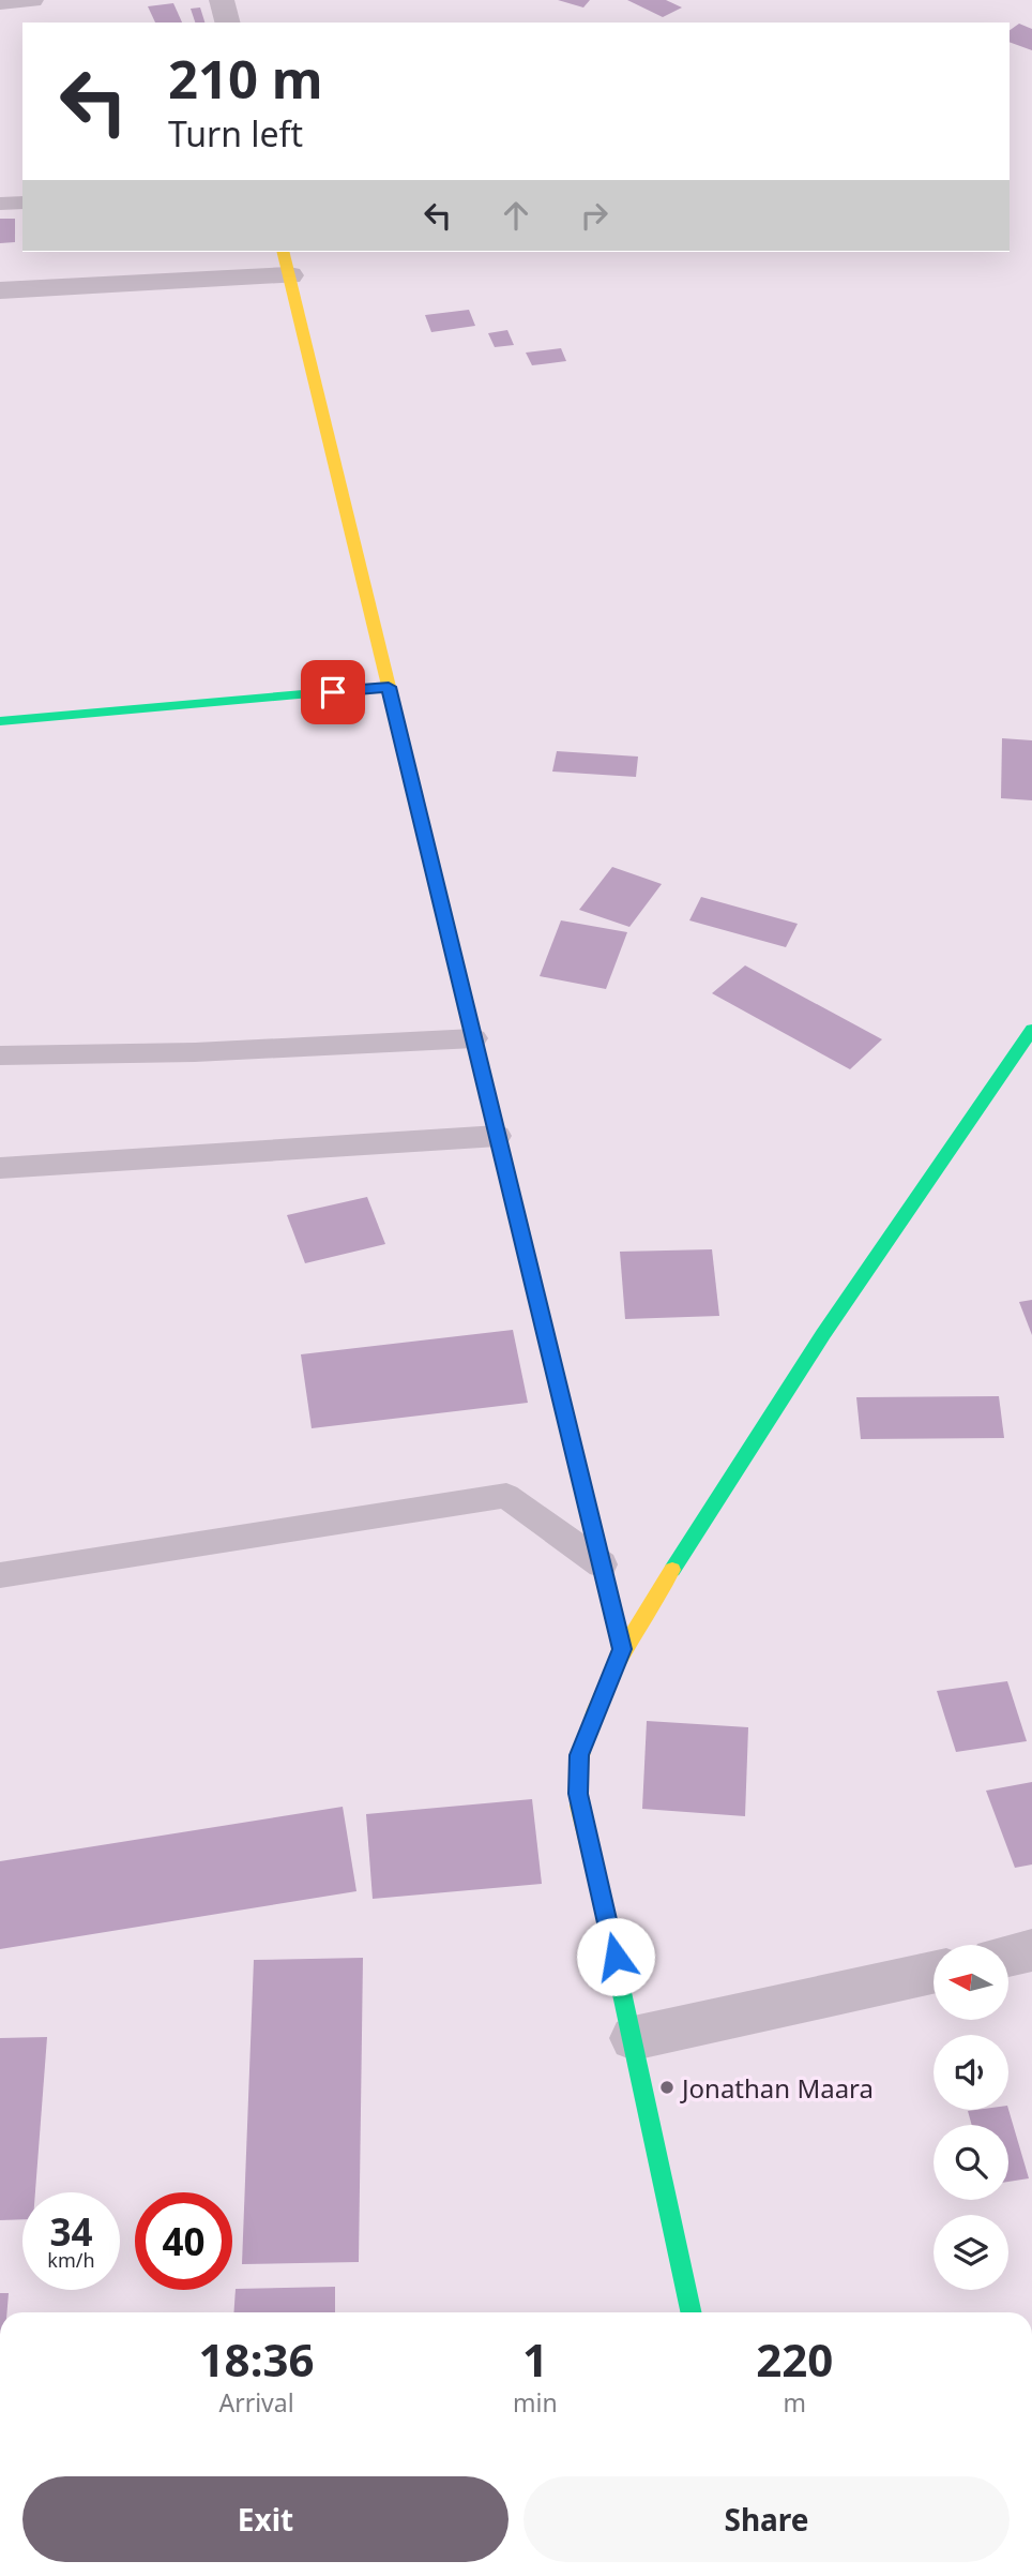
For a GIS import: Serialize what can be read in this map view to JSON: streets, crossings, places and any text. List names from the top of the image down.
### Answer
{
  "places": ["Jonathan Maara"],
  "north": "left",
  "page": {
    "turn": ["210 m", "Turn left"],
    "speed": "34 km/h",
    "limit": "40",
    "eta": [
      "18:36",
      "Arrival",
      "1",
      "min",
      "220",
      "m"
    ],
    "buttons": ["Exit", "Share"]
  }
}
